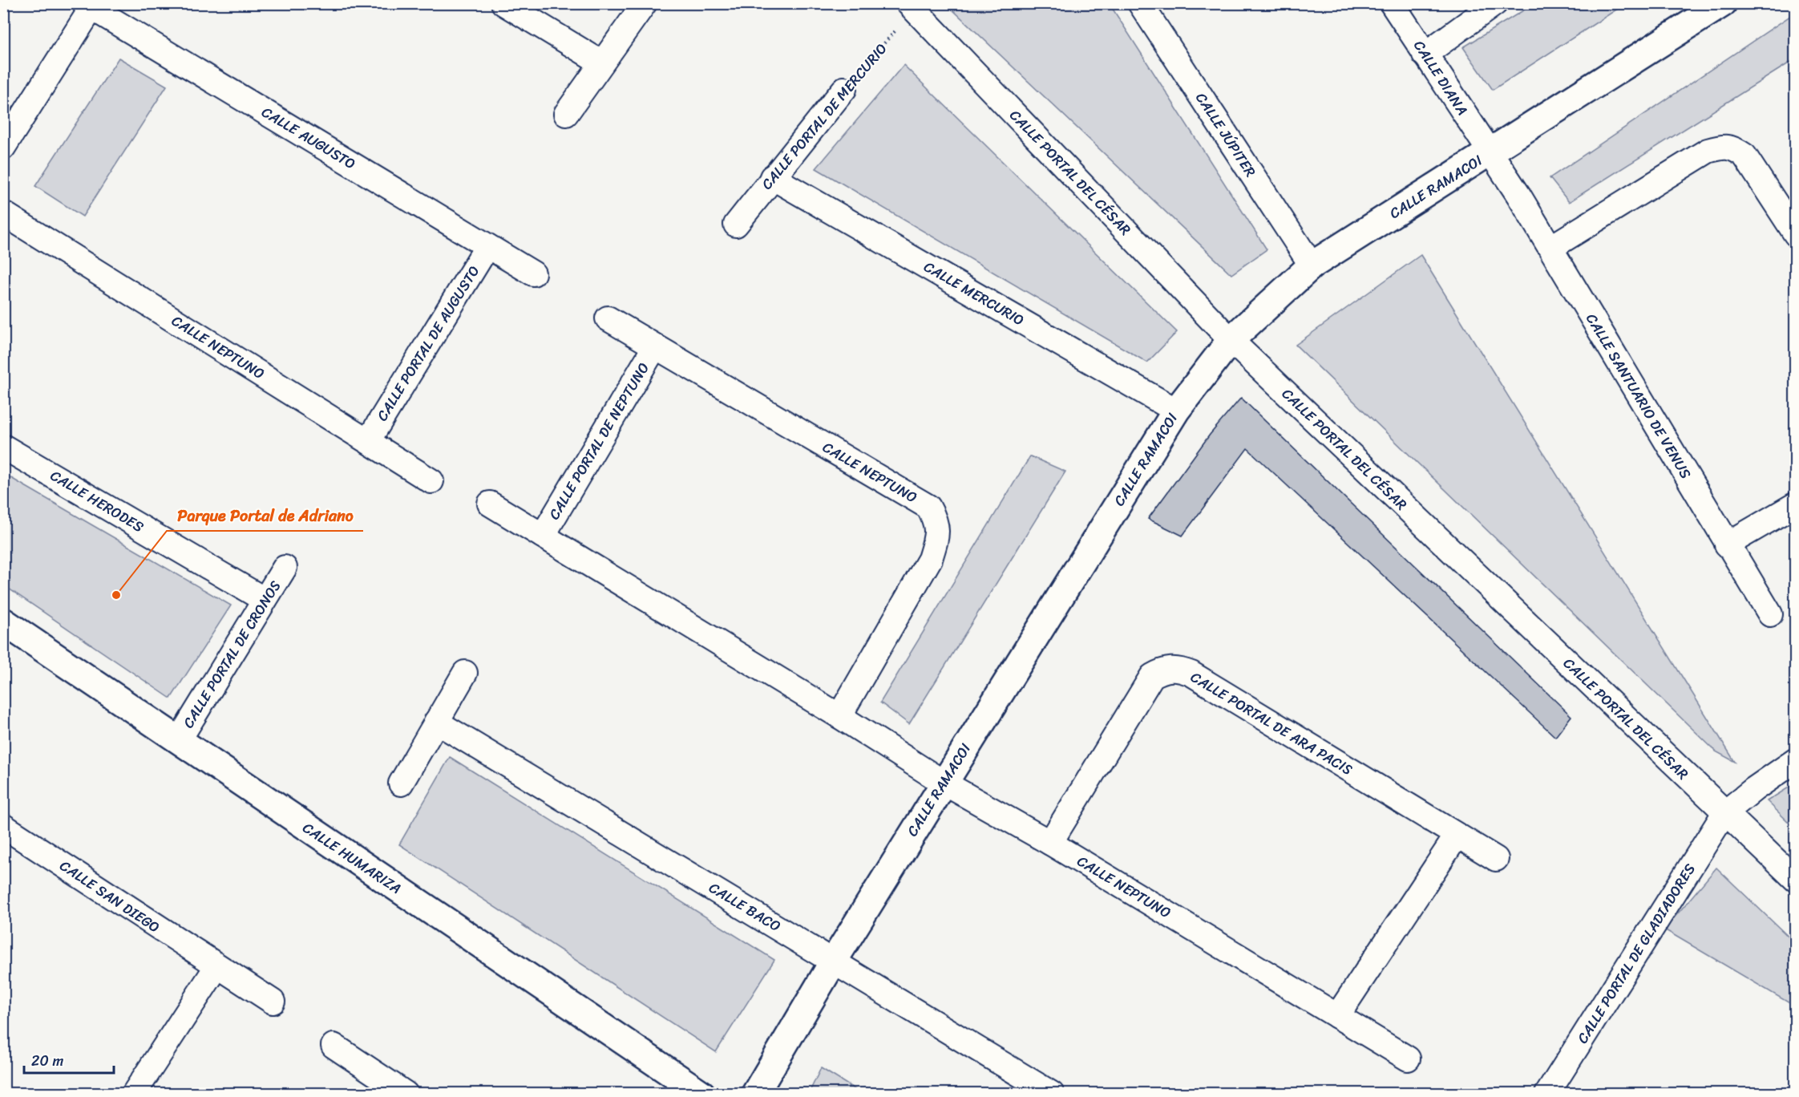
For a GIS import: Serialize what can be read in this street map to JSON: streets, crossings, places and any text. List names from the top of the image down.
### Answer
{
  "streets": {
    "street": [
      "CALLE DIANA",
      "CALLE PORTAL DE MERCURIO",
      "CALLE JÚPITER",
      "CALLE AUGUSTO",
      "CALLE PORTAL DEL CÉSAR",
      "CALLE RAMACOI",
      "CALLE MERCURIO",
      "CALLE PORTAL DE AUGUSTO",
      "CALLE NEPTUNO",
      "CALLE SANTUARIO DE VENUS",
      "CALLE PORTAL DE NEPTUNO",
      "CALLE HERODES",
      "CALLE PORTAL DE CRONOS",
      "CALLE PORTAL DE ARA PACIS",
      "CALLE HUMARIZA",
      "CALLE SAN DIEGO",
      "CALLE BACO",
      "CALLE PORTAL DE GLADIADORES"
    ]
  },
  "crossings": [
    ["CALLE DIANA", "CALLE RAMACOI"],
    ["CALLE DIANA", "CALLE SANTUARIO DE VENUS"],
    ["CALLE PORTAL DE MERCURIO", "CALLE PORTAL DEL CÉSAR"],
    ["CALLE PORTAL DE MERCURIO", "CALLE MERCURIO"],
    ["CALLE JÚPITER", "CALLE RAMACOI"],
    ["CALLE AUGUSTO", "CALLE PORTAL DE AUGUSTO"],
    ["CALLE PORTAL DEL CÉSAR", "CALLE RAMACOI"],
    ["CALLE PORTAL DEL CÉSAR", "CALLE PORTAL DE GLADIADORES"],
    ["CALLE RAMACOI", "CALLE MERCURIO"],
    ["CALLE RAMACOI", "CALLE NEPTUNO"],
    ["CALLE RAMACOI", "CALLE SANTUARIO DE VENUS"],
    ["CALLE RAMACOI", "CALLE BACO"],
    ["CALLE PORTAL DE AUGUSTO", "CALLE NEPTUNO"],
    ["CALLE NEPTUNO", "CALLE PORTAL DE NEPTUNO"],
    ["CALLE NEPTUNO", "CALLE PORTAL DE ARA PACIS"],
    ["CALLE HERODES", "CALLE PORTAL DE CRONOS"],
    ["CALLE PORTAL DE CRONOS", "CALLE HUMARIZA"]
  ],
  "places": ["Parque Portal de Adriano"],
  "scale_bar": "20 m"
}
